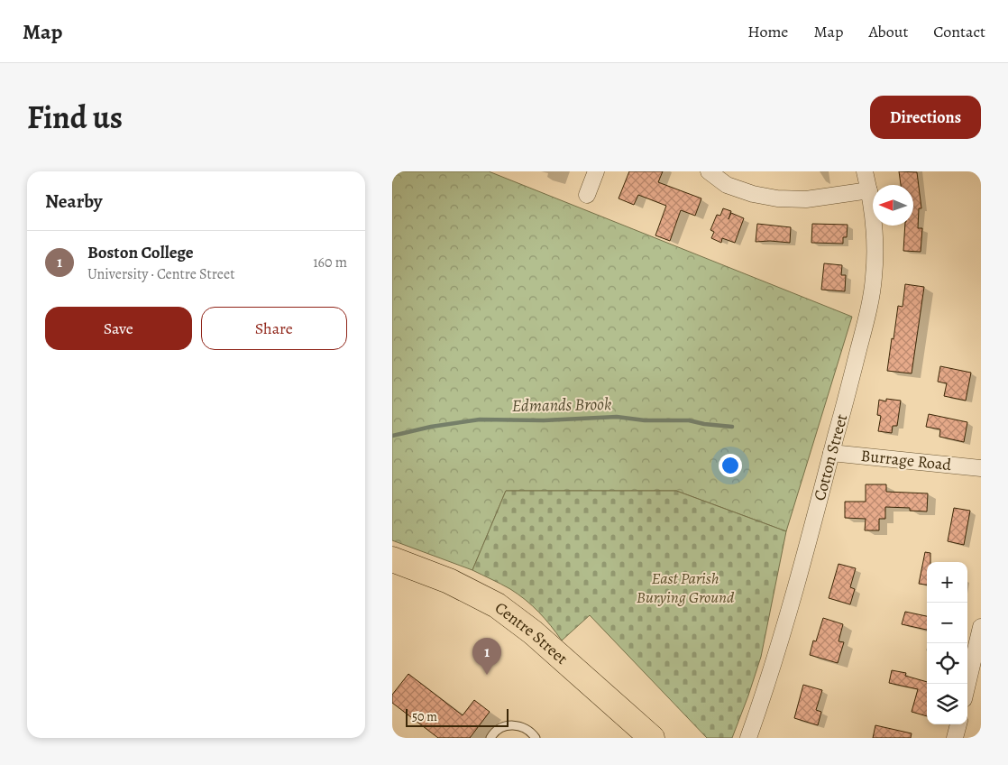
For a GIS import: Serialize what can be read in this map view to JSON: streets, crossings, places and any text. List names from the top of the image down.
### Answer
{
  "streets": {
    "main road": ["Centre Street"],
    "street": ["Cotton Street", "Burrage Road"]
  },
  "crossings": [
    ["Cotton Street", "Burrage Road"]
  ],
  "water": ["Edmands Brook"],
  "parks": ["East Parish Burying Ground"],
  "scale_bar": "50 m",
  "north": "left",
  "page": {
    "header": "Map",
    "nav": [
      "Home",
      "Map",
      "About",
      "Contact"
    ],
    "title": "Find us",
    "buttons": [
      "Directions",
      ["Save", "Share"]
    ],
    "heading": "Nearby",
    "list": [
      {
        "mark": "1",
        "name": "Boston College",
        "note": "University · Centre Street",
        "value": "160 m"
      }
    ],
    "map_buttons": ["+", "−"],
    "pins": "1",
    "scale": "50 m"
  }
}
